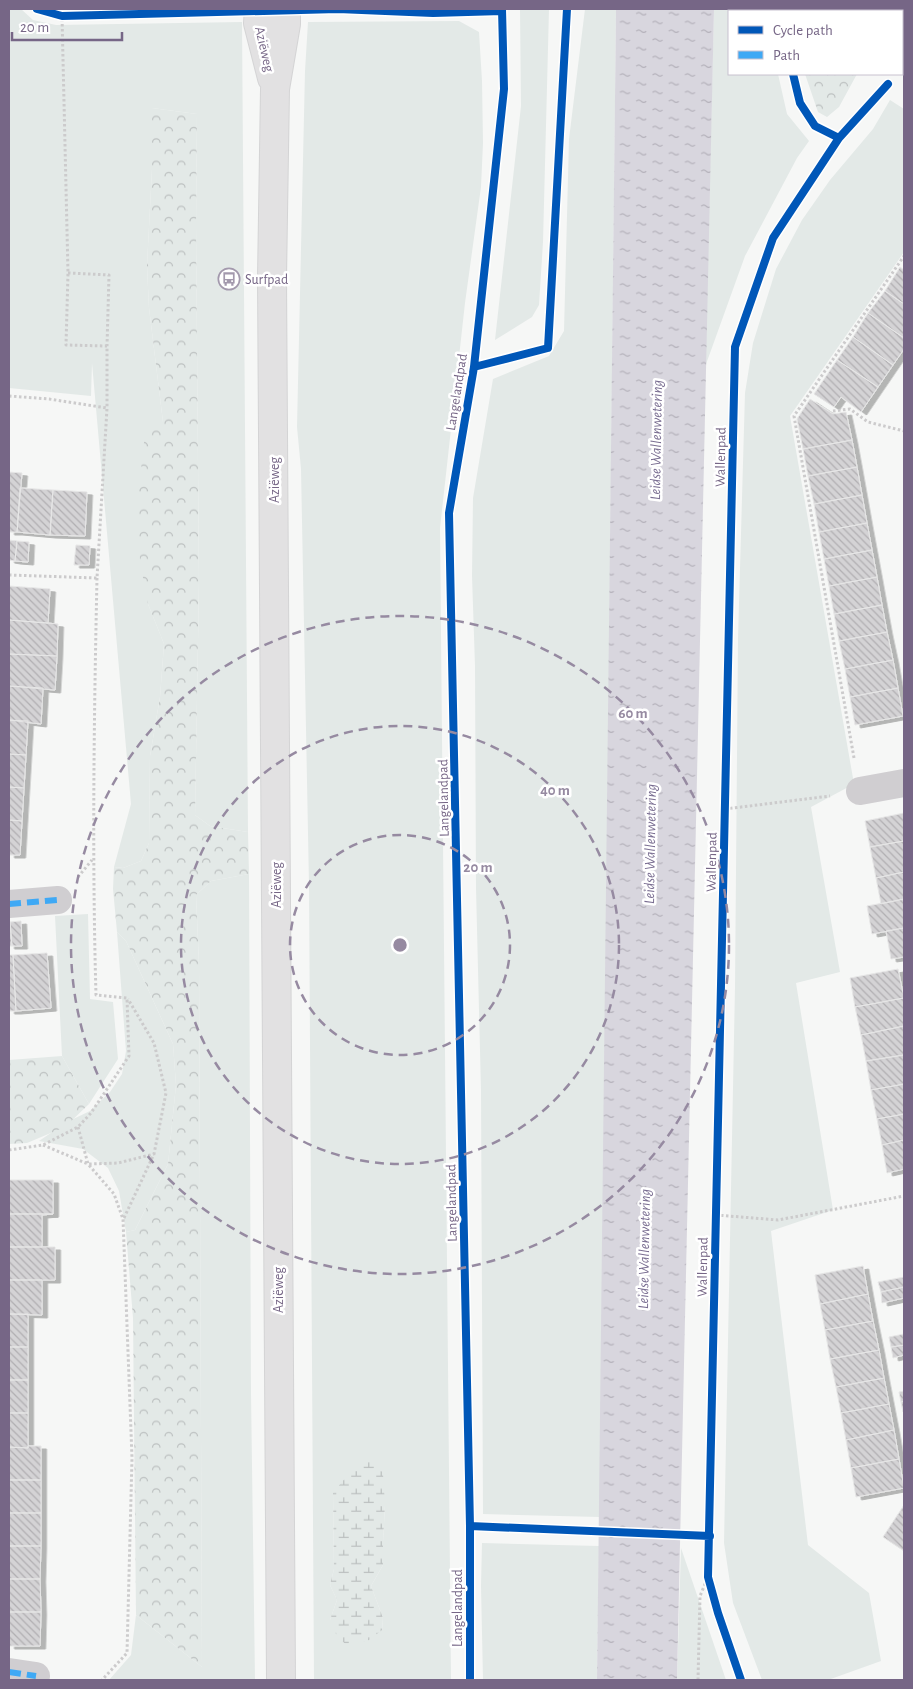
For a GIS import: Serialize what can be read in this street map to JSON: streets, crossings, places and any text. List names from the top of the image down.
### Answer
{
  "streets": {
    "main road": ["Aziëweg"],
    "cycle path": ["Langelandpad", "Wallenpad"]
  },
  "water": ["Leidse Wallenwetering"],
  "places": {
    "bus stop": ["Surfpad"]
  },
  "legend": ["Cycle path", "Path"],
  "scale_bar": "20 m",
  "rings": ["60 m", "40 m", "20 m"]
}
